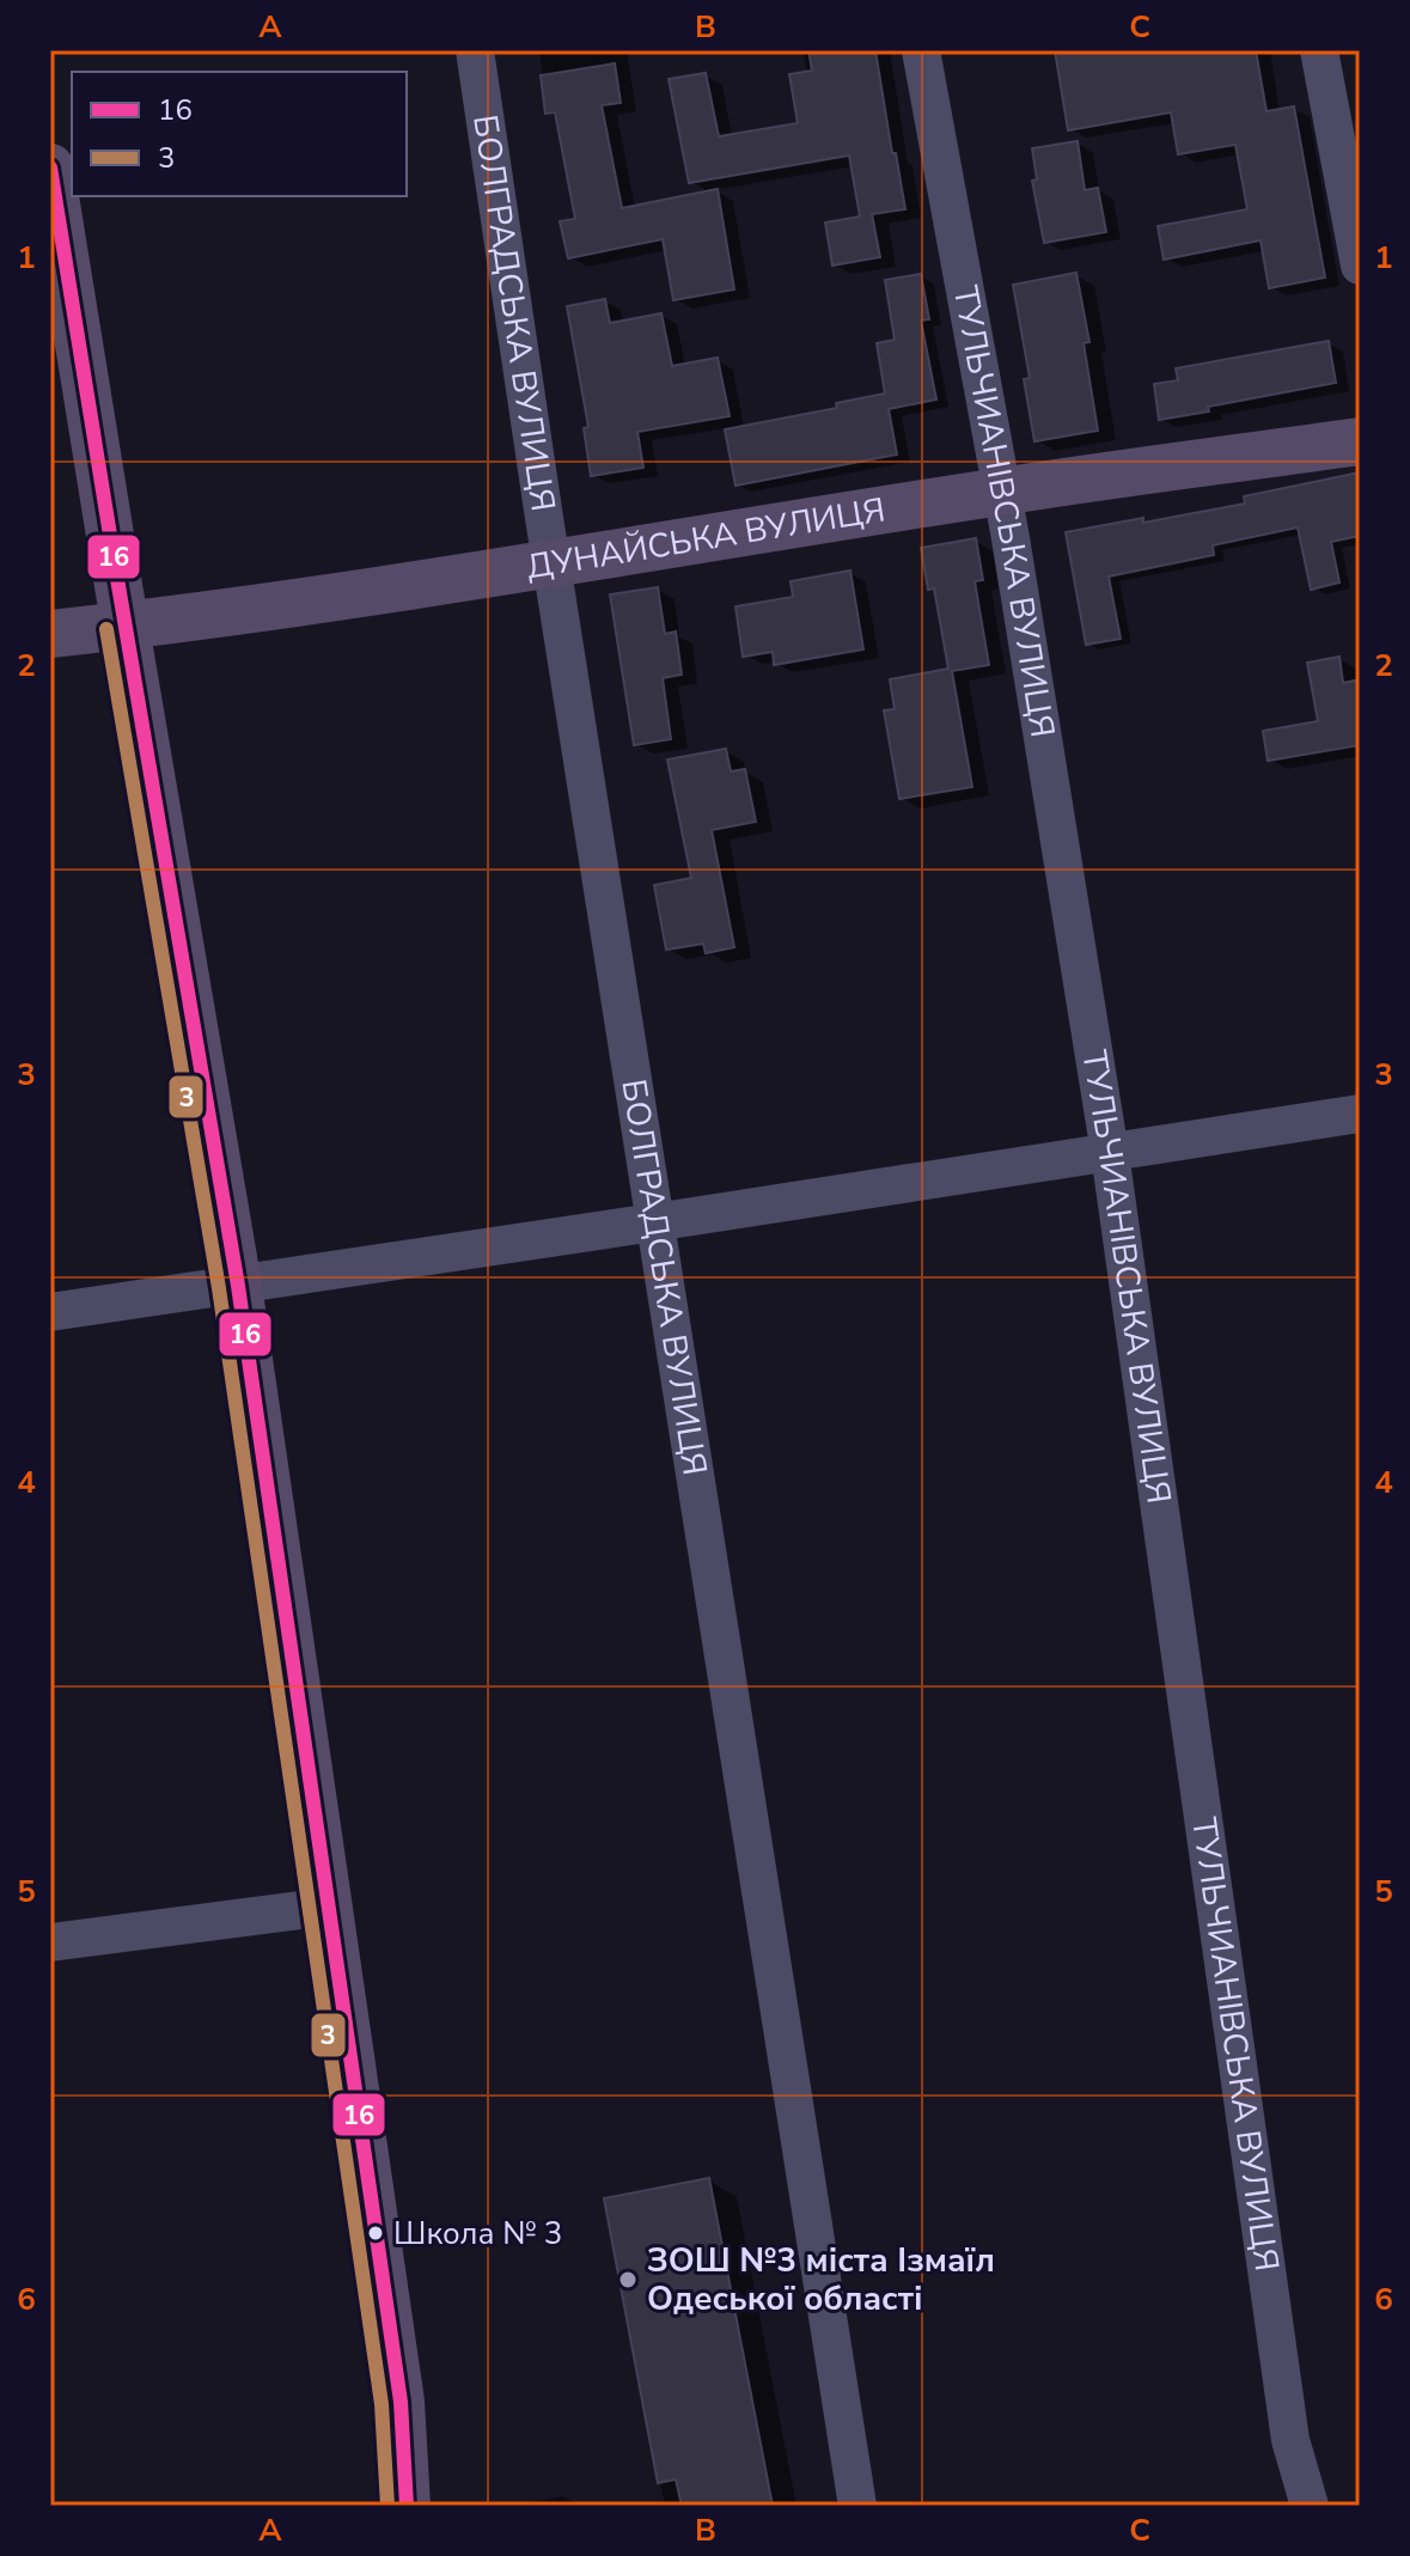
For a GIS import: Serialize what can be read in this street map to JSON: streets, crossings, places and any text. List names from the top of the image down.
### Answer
{
  "streets": {
    "main road": ["ДУНАЙСЬКА ВУЛИЦЯ"],
    "street": ["БОЛГРАДСЬКА ВУЛИЦЯ", "ТУЛЬЧИАНІВСЬКА ВУЛИЦЯ"]
  },
  "crossings": [
    ["БОЛГРАДСЬКА ВУЛИЦЯ", "ДУНАЙСЬКА ВУЛИЦЯ"],
    ["ТУЛЬЧИАНІВСЬКА ВУЛИЦЯ", "ДУНАЙСЬКА ВУЛИЦЯ"]
  ],
  "places": ["Школа № 3", "ЗОШ №3 міста Ізмаїл Одеської області"],
  "lines": ["transit line 16", "transit line 3"],
  "legend": ["16", "3"],
  "grid": {
    "columns": ["A", "B", "C"],
    "rows": [
      "1",
      "2",
      "3",
      "4",
      "5",
      "6"
    ]
  }
}
